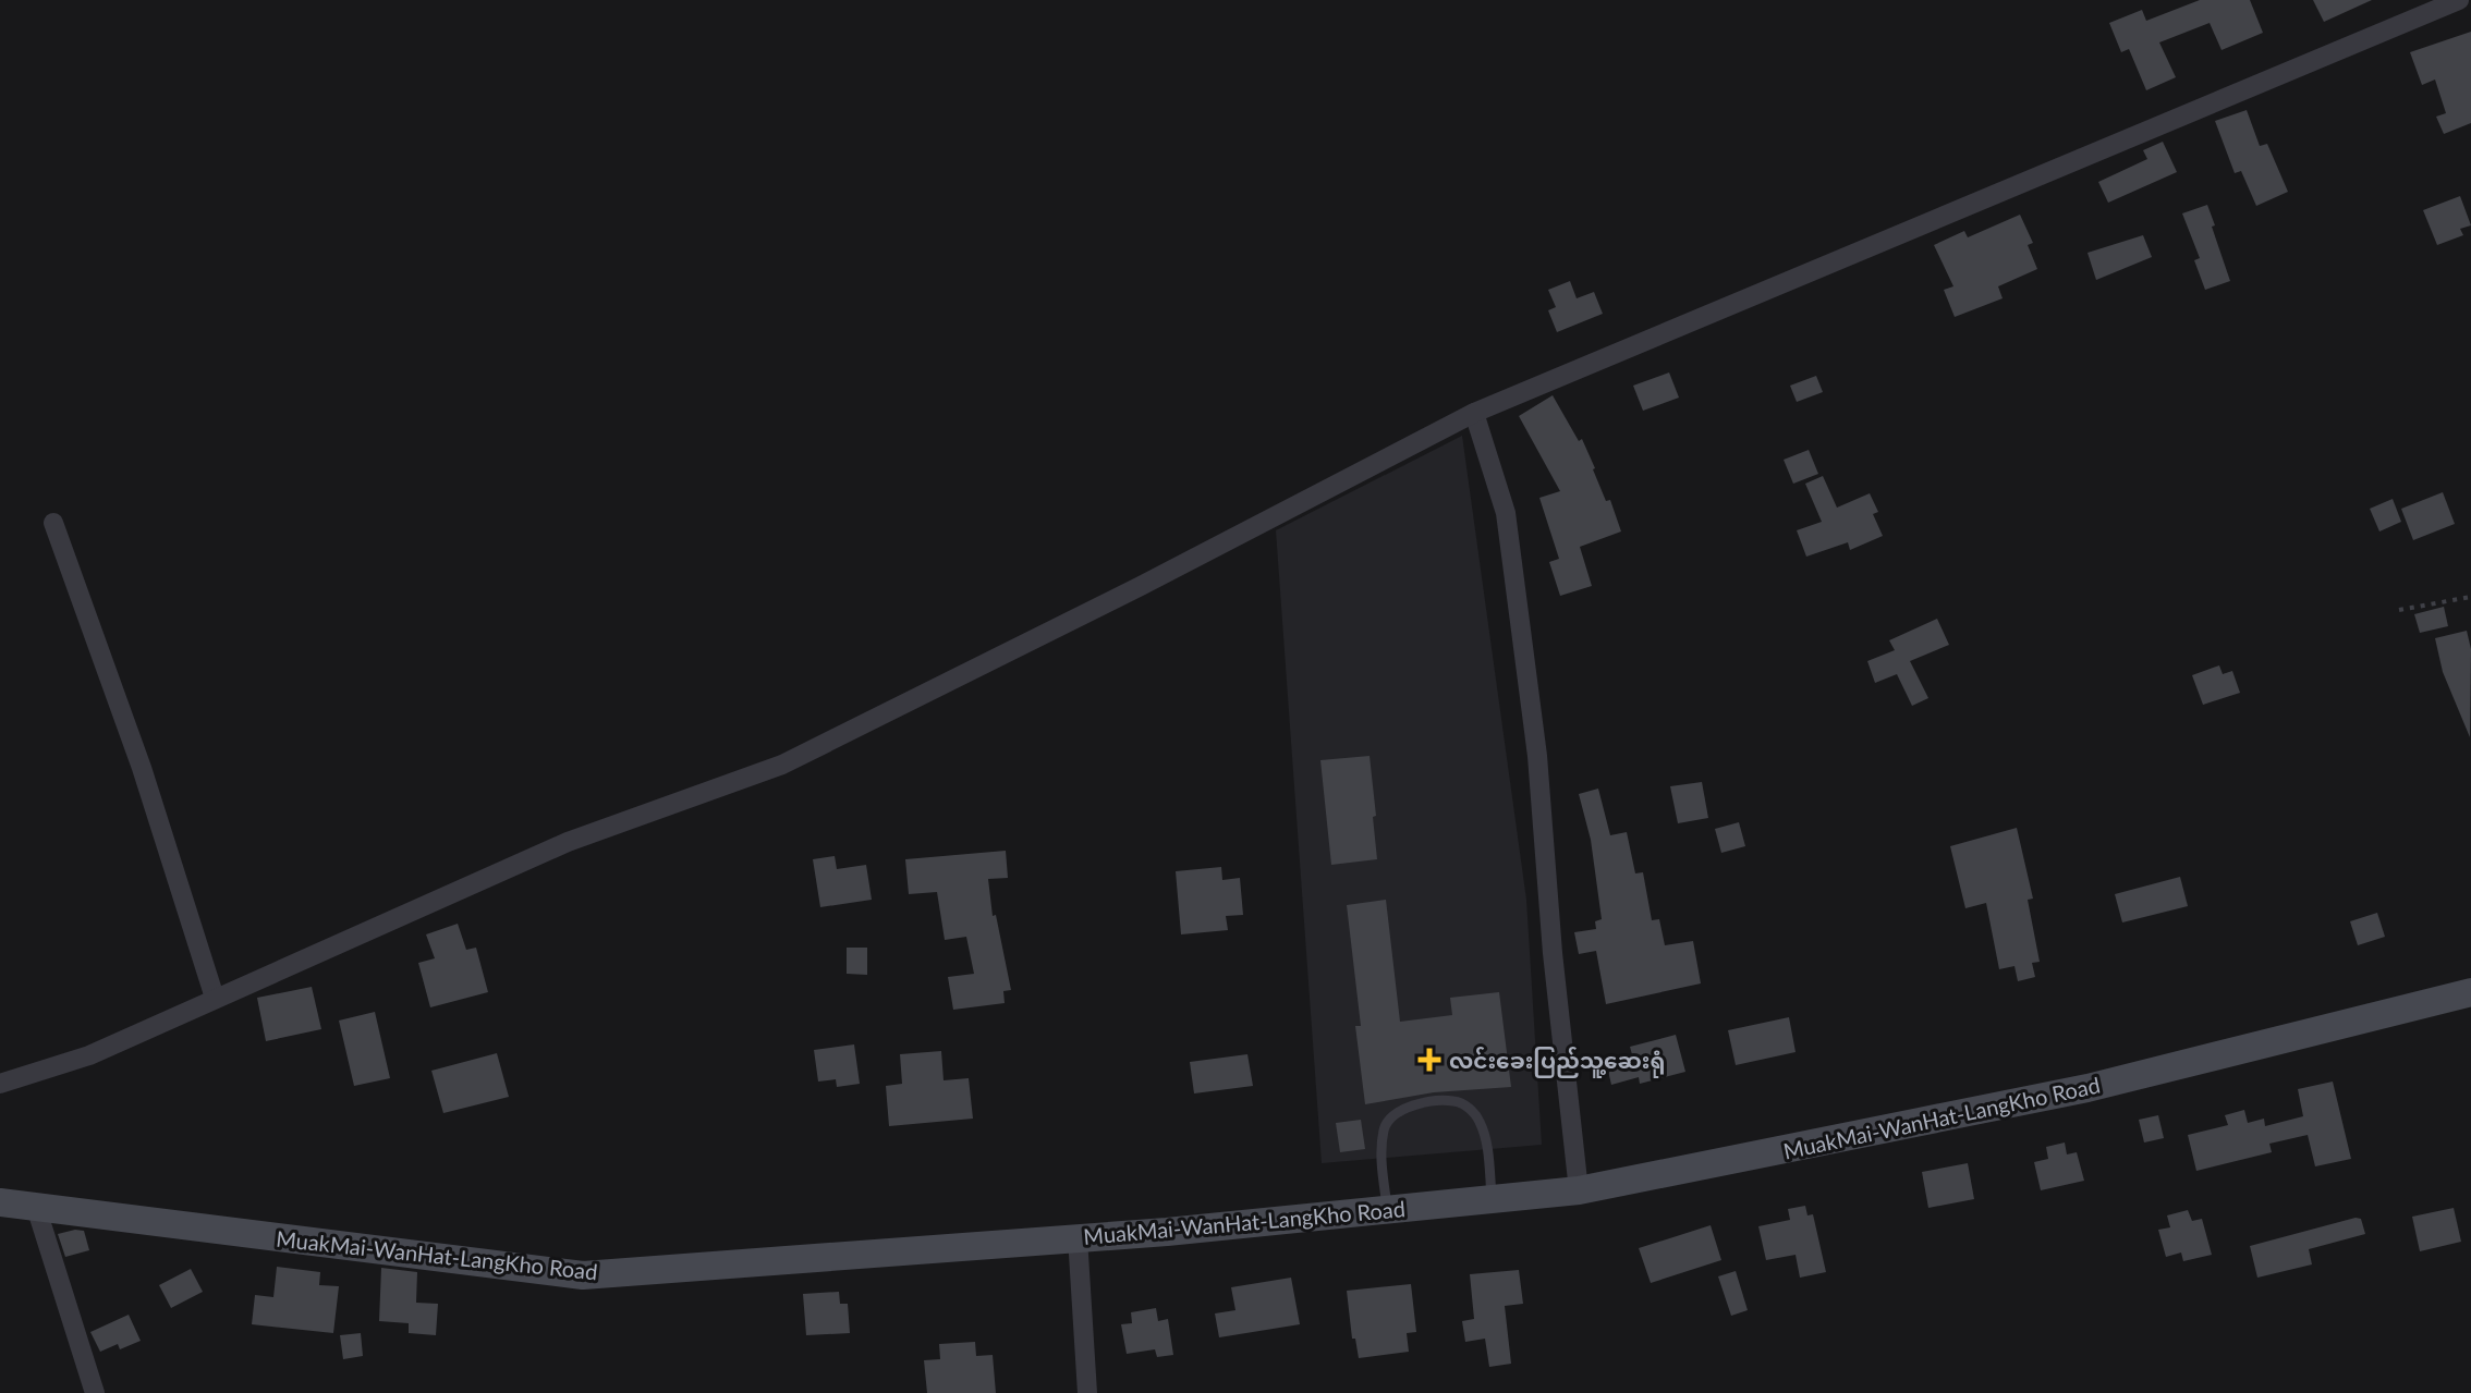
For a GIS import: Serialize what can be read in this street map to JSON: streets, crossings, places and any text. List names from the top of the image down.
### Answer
{
  "streets": {
    "main road": ["MuakMai-WanHat-LangKho Road"]
  },
  "places": {
    "health": ["လင်းခေးပြည်သူ့ဆေးရုံ"]
  }
}
